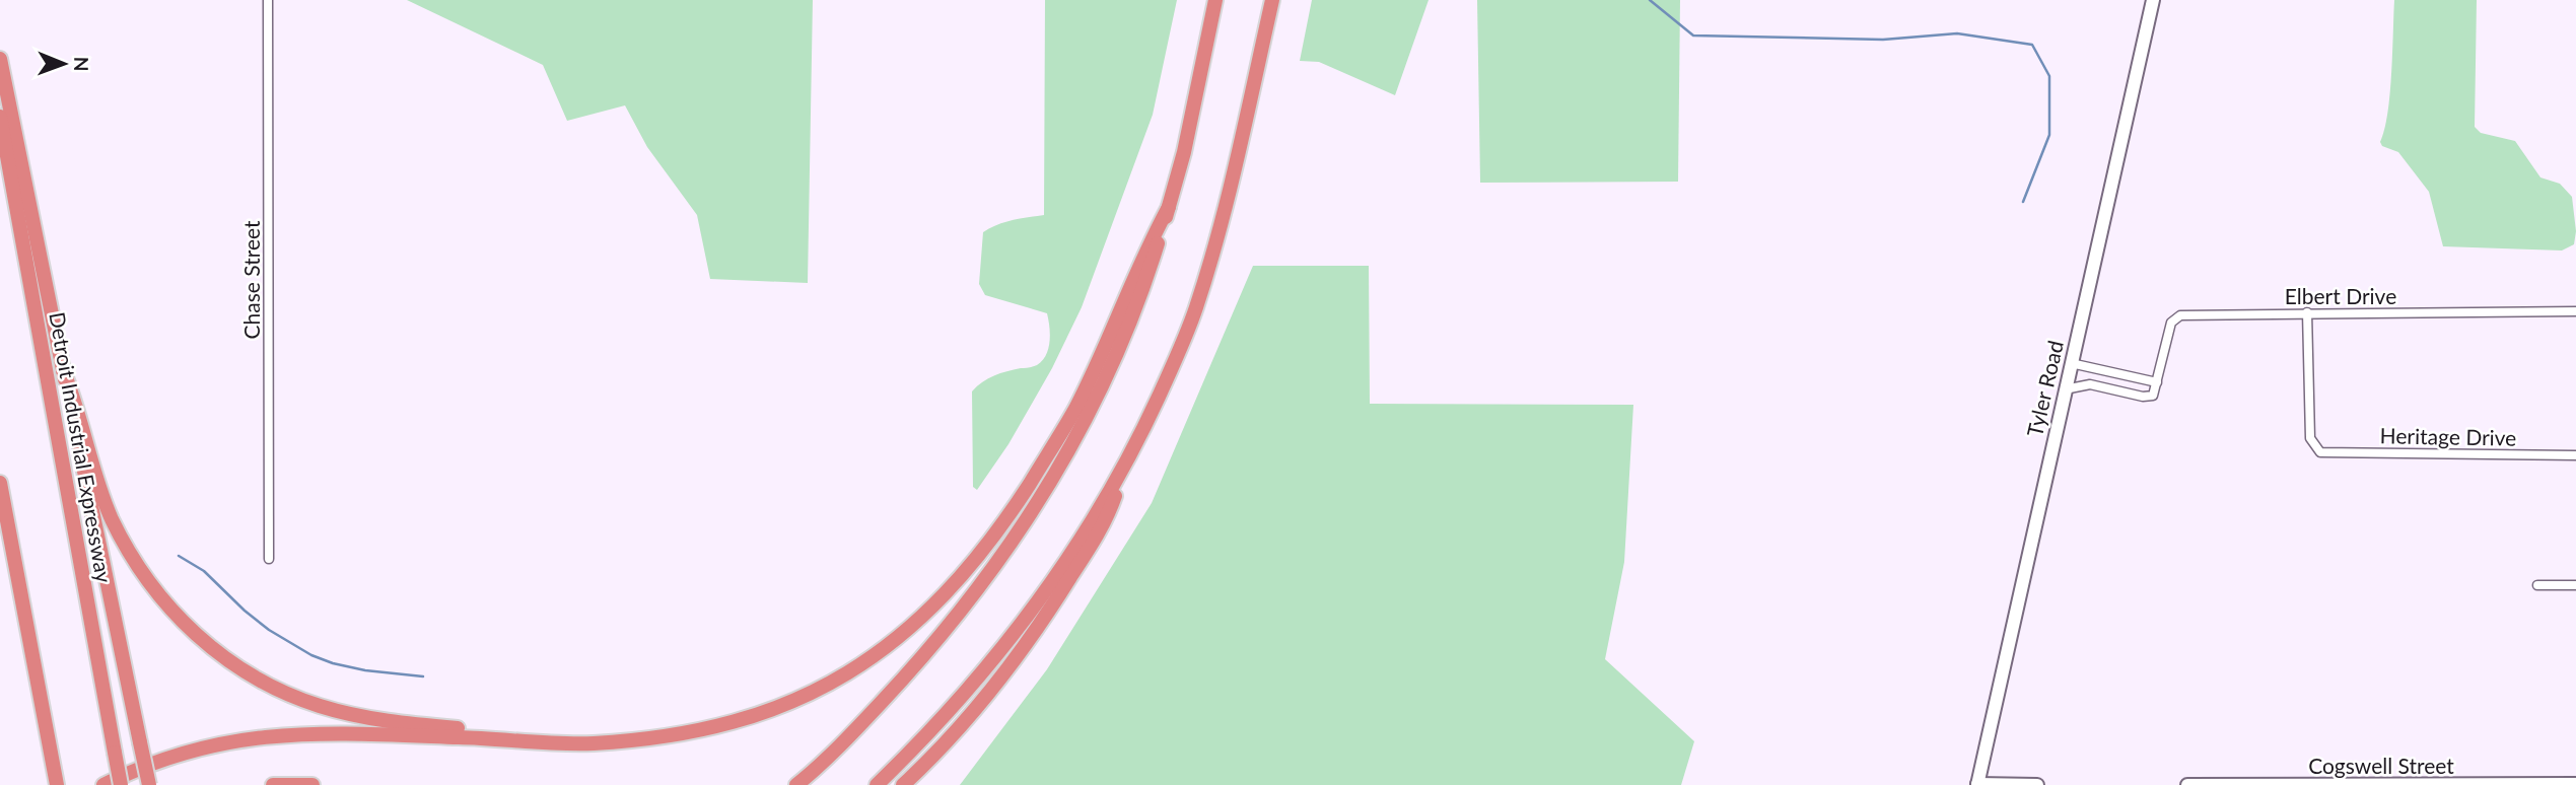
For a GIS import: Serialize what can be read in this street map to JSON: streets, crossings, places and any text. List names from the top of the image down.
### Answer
{
  "streets": {
    "highway": ["Detroit Industrial Expressway"],
    "street": [
      "Chase Street",
      "Elbert Drive",
      "Tyler Road",
      "Heritage Drive",
      "Cogswell Street"
    ]
  },
  "crossings": [
    ["Elbert Drive", "Heritage Drive"]
  ],
  "north": "right"
}
